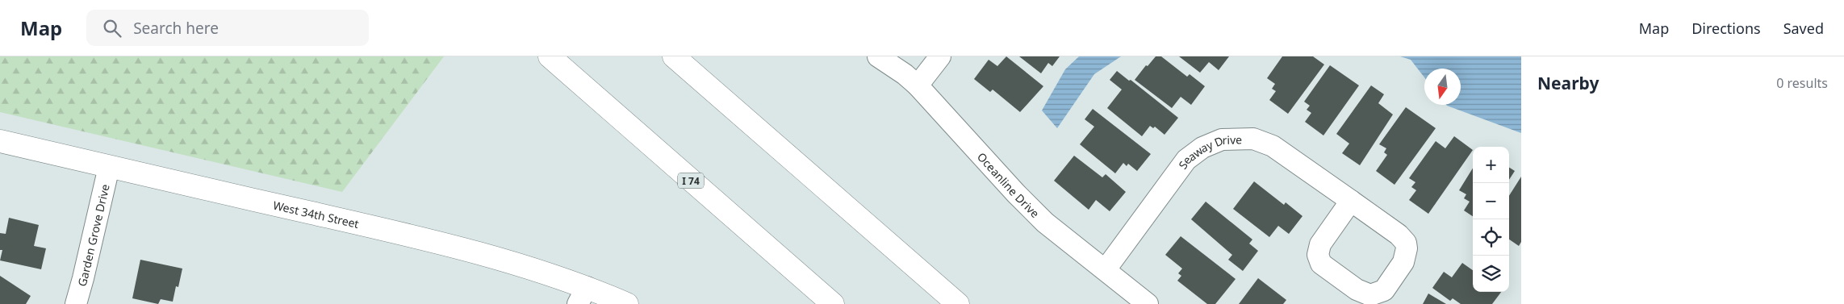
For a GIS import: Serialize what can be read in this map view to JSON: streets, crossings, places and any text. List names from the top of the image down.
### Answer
{
  "streets": {
    "main road": ["I 74", "West 34th Street"],
    "street": ["Seaway Drive", "Oceanline Drive", "Garden Grove Drive"]
  },
  "crossings": [
    ["Seaway Drive", "Oceanline Drive"],
    ["West 34th Street", "Garden Grove Drive"]
  ],
  "north": "bottom",
  "page": {
    "header": "Map",
    "search": "Search here",
    "nav": ["Map", "Directions", "Saved"],
    "heading": ["Nearby", "0 results"],
    "map_buttons": ["+", "−"]
  }
}
